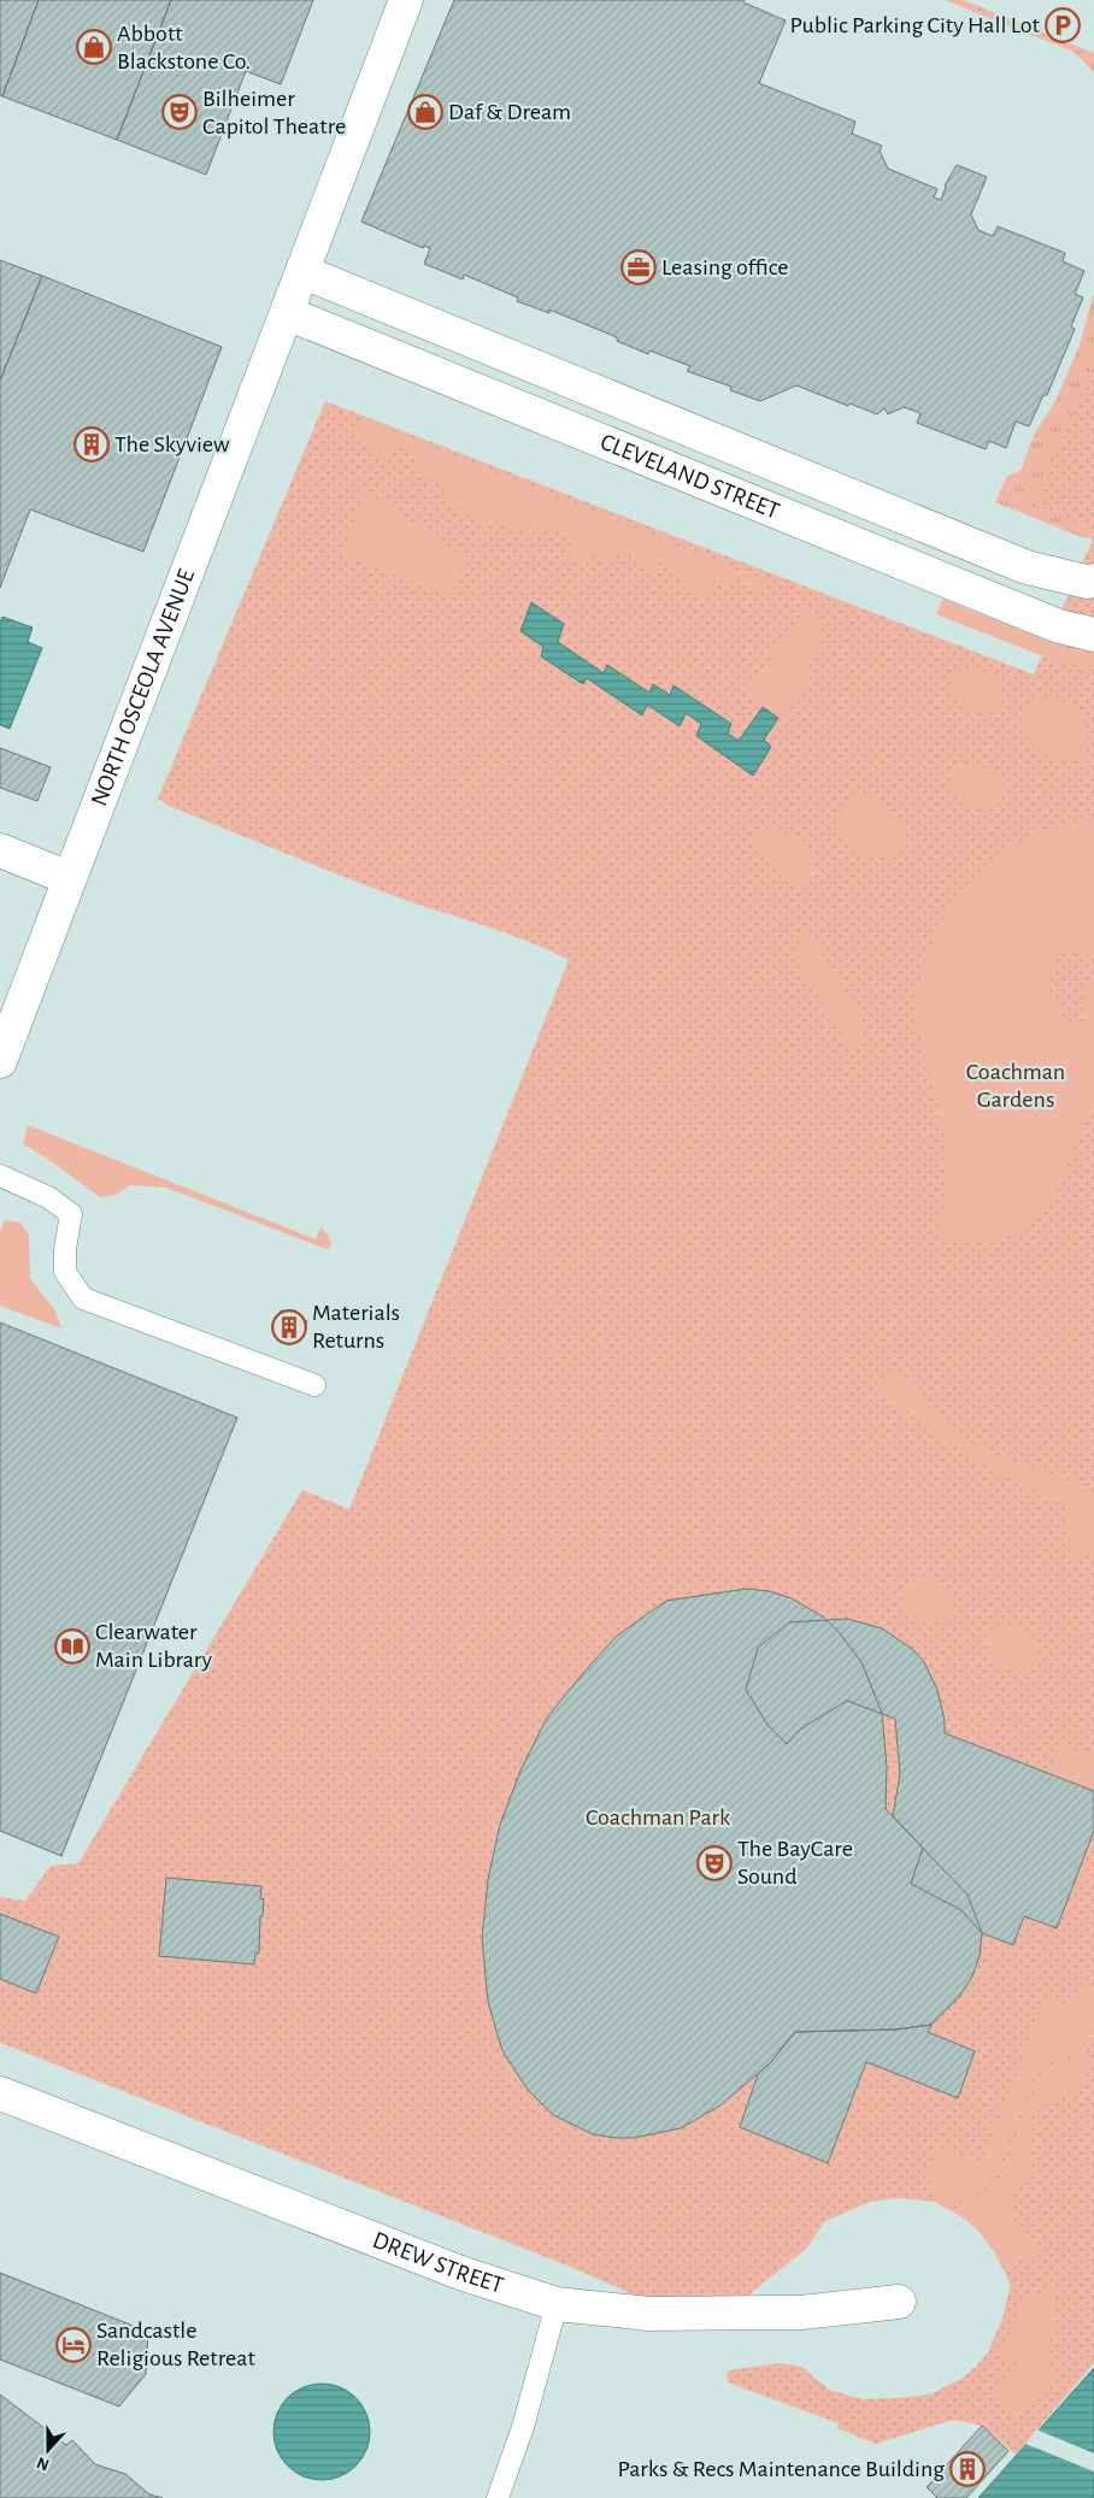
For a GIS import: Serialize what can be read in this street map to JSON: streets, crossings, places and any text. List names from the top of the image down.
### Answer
{
  "streets": {
    "street": ["CLEVELAND STREET", "NORTH OSCEOLA AVENUE", "DREW STREET"]
  },
  "crossings": [
    ["CLEVELAND STREET", "NORTH OSCEOLA AVENUE"]
  ],
  "parks": ["Coachman Gardens", "Coachman Park"],
  "places": {
    "parking": ["Public Parking City Hall Lot"],
    "shop": ["Abbott Blackstone Co.", "Daf & Dream"],
    "theatre": ["Bilheimer Capitol Theatre", "The BayCare Sound"],
    "office": ["Leasing office"],
    "building": ["The Skyview", "Materials Returns", "Parks & Recs Maintenance Building"],
    "library": ["Clearwater Main Library"],
    "hotel": ["Sandcastle Religious Retreat"]
  },
  "north": "bottom"
}
